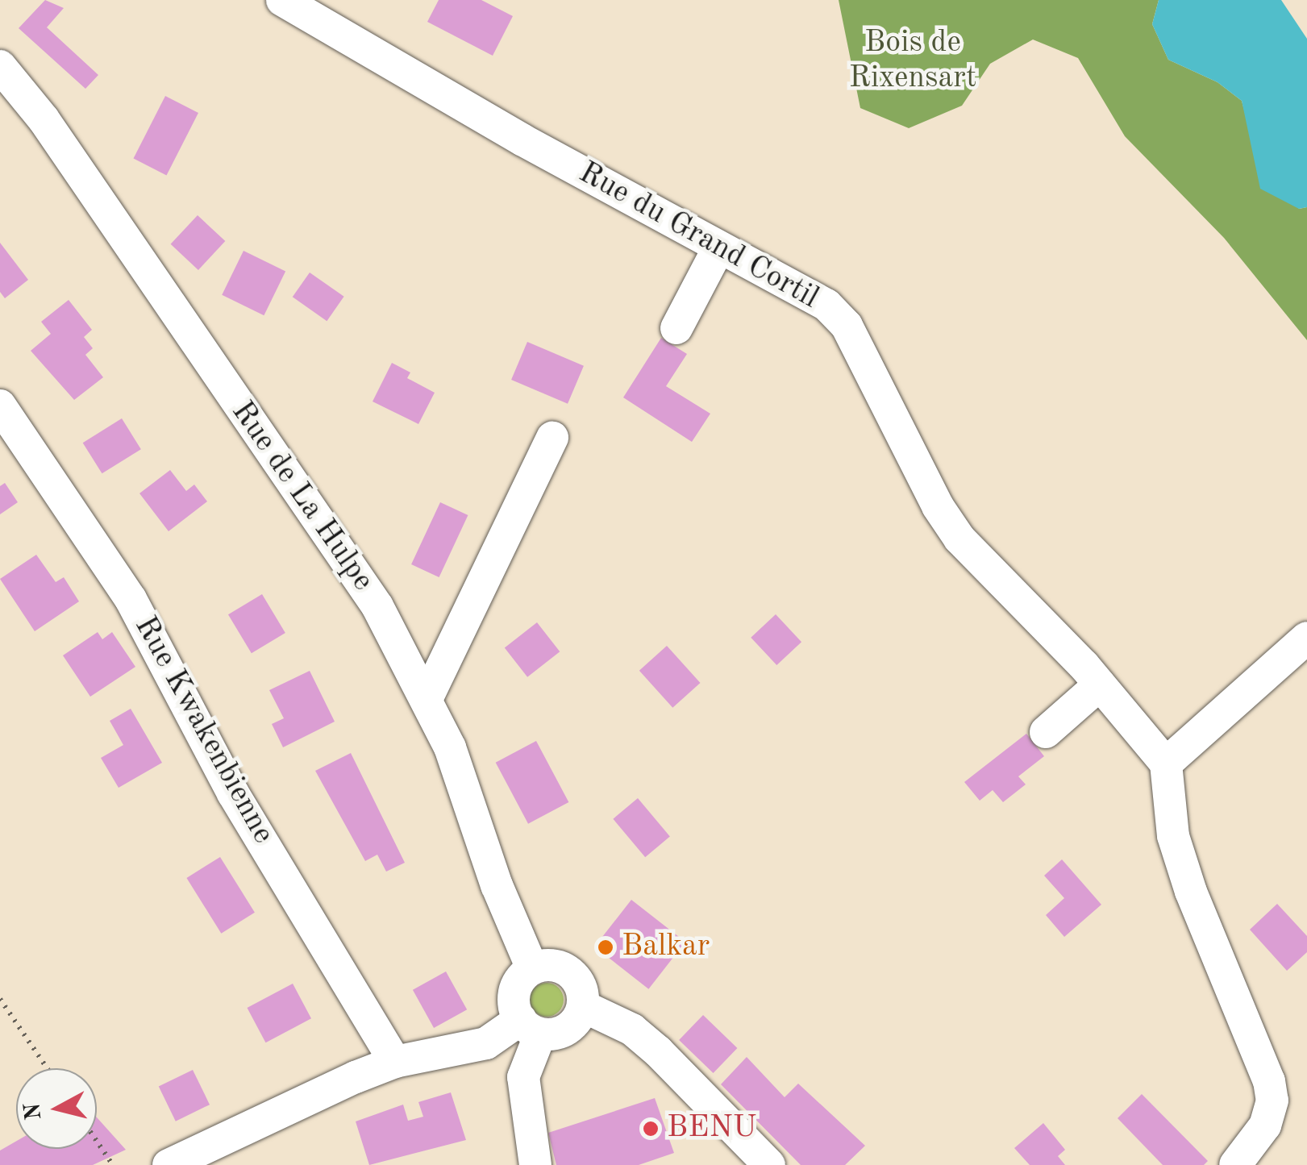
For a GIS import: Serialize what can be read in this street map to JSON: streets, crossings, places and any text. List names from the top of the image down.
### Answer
{
  "streets": {
    "street": ["Rue du Grand Cortil", "Rue de La Hulpe", "Rue Kwakenbienne"]
  },
  "parks": ["Bois de Rixensart"],
  "places": ["Balkar", "BENU"],
  "north": "left"
}
